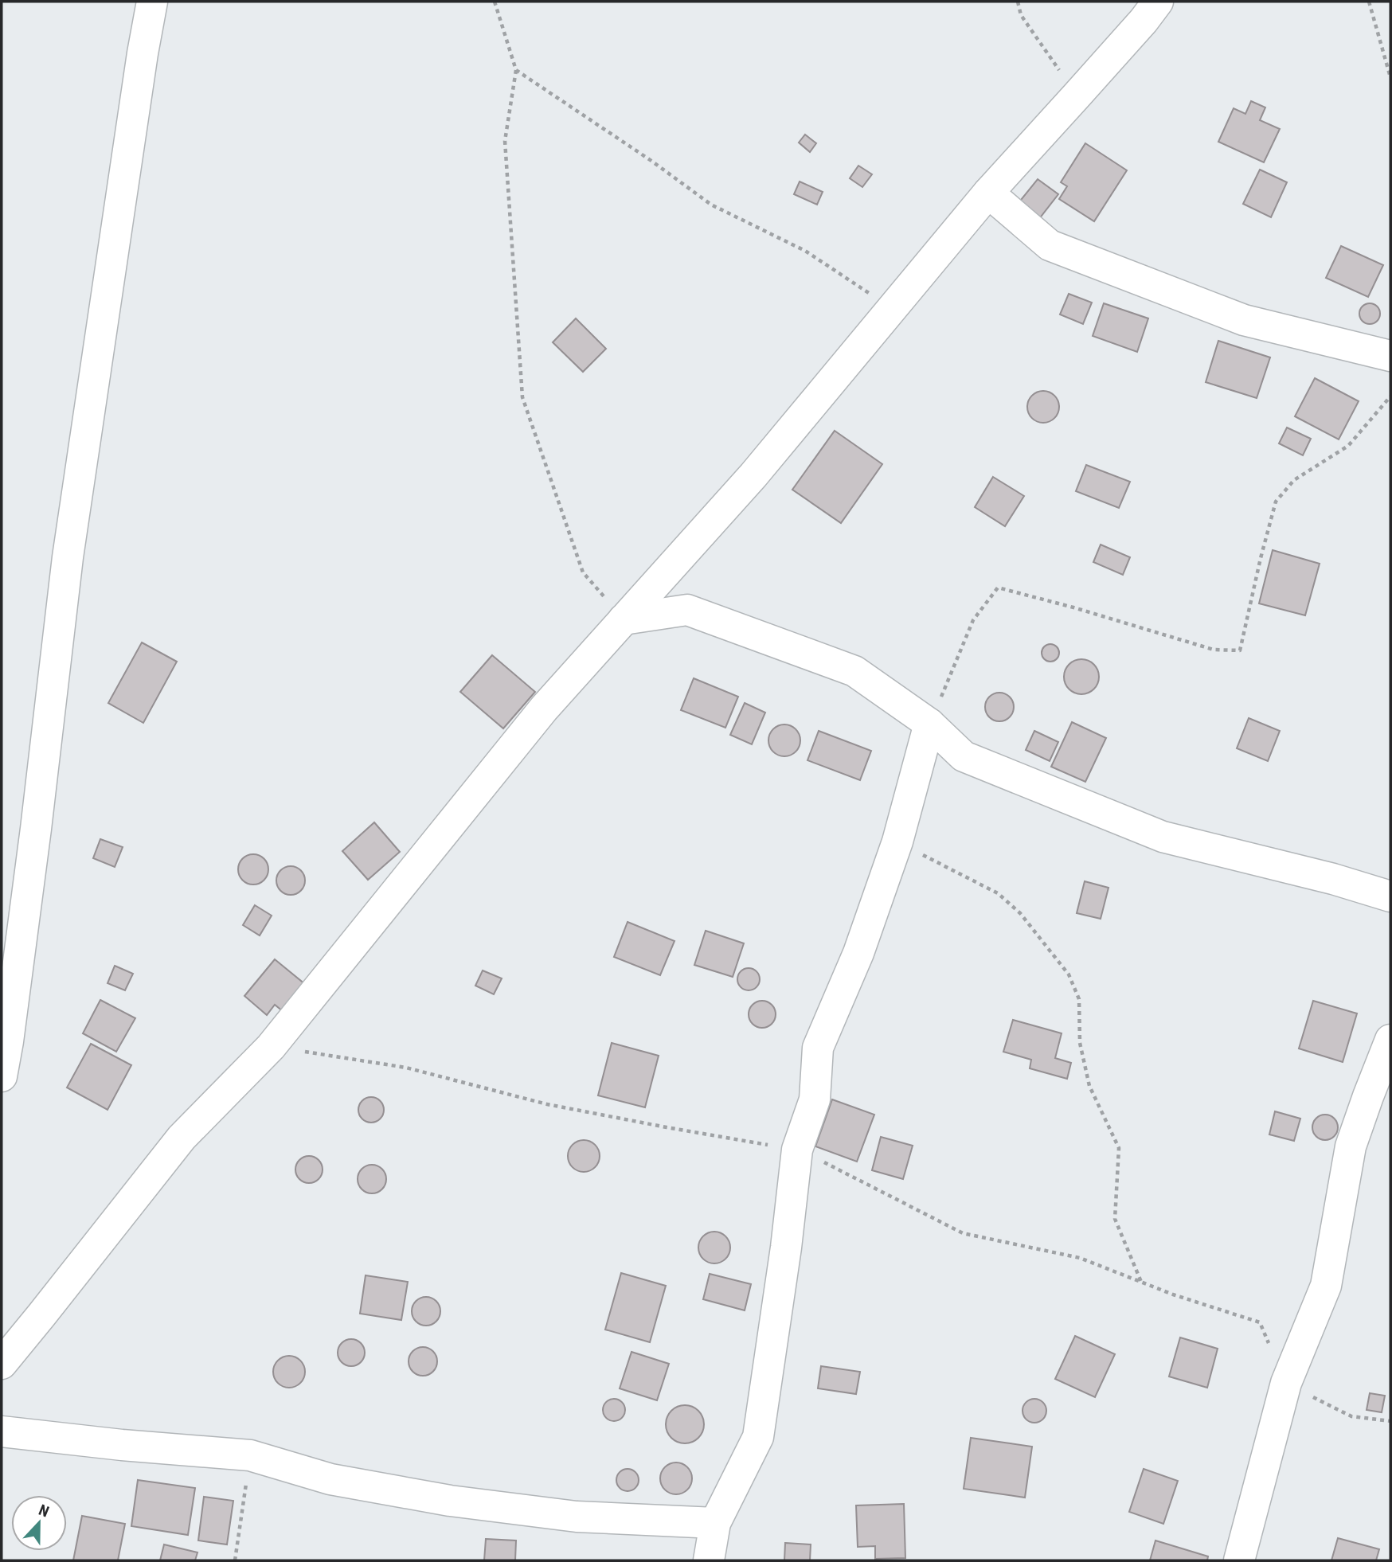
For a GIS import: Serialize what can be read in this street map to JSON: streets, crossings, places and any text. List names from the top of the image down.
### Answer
{
  "north": "top"
}
